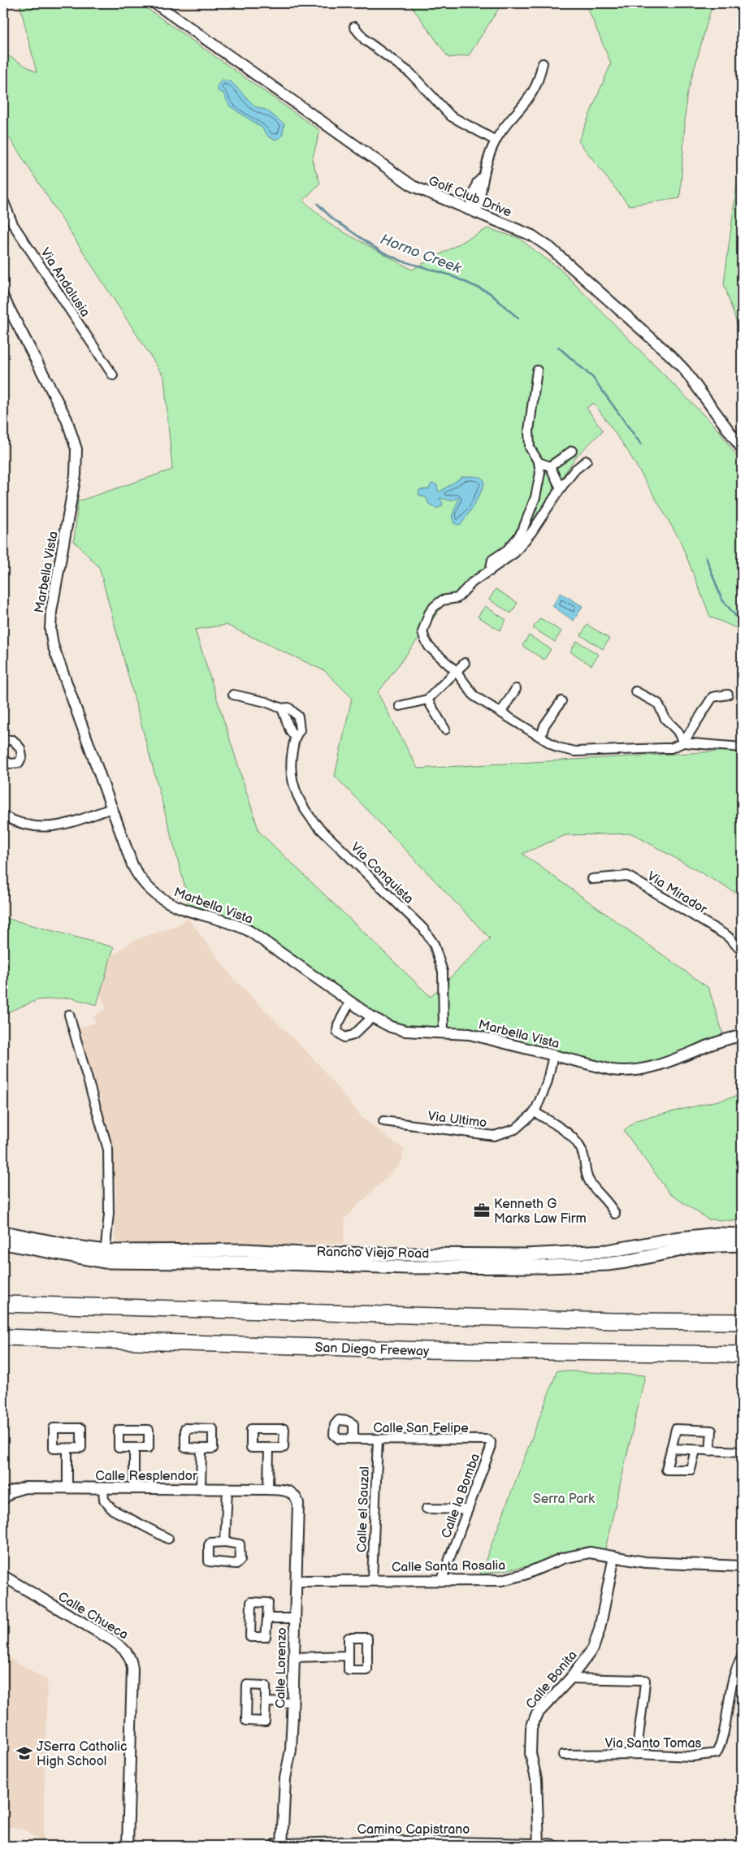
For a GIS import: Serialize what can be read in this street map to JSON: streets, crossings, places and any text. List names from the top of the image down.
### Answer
{
  "streets": {
    "highway": ["San Diego Freeway"],
    "main road": ["Rancho Viejo Road", "Camino Capistrano"],
    "street": [
      "Golf Club Drive",
      "Via Andalusia",
      "Marbella Vista",
      "Via Conquista",
      "Via Mirador",
      "Via Ultimo",
      "Calle San Felipe",
      "Calle Resplendor",
      "Calle la Bomba",
      "Calle el Sauzal",
      "Calle Santa Rosalia",
      "Calle Chueca",
      "Calle Lorenzo",
      "Calle Bonita",
      "Via Santo Tomas"
    ]
  },
  "crossings": [
    ["Marbella Vista", "Via Conquista"],
    ["Marbella Vista", "Via Ultimo"],
    ["Calle San Felipe", "Calle la Bomba"],
    ["Calle San Felipe", "Calle el Sauzal"],
    ["Calle Resplendor", "Calle Lorenzo"],
    ["Calle la Bomba", "Calle Santa Rosalia"],
    ["Calle el Sauzal", "Calle Santa Rosalia"],
    ["Calle Santa Rosalia", "Calle Lorenzo"],
    ["Calle Santa Rosalia", "Calle Bonita"],
    ["Calle Lorenzo", "Camino Capistrano"],
    ["Calle Bonita", "Camino Capistrano"]
  ],
  "water": ["Horno Creek"],
  "parks": ["Serra Park"],
  "places": {
    "office": ["Kenneth G Marks Law Firm"],
    "school or university": ["JSerra Catholic High School"]
  }
}
